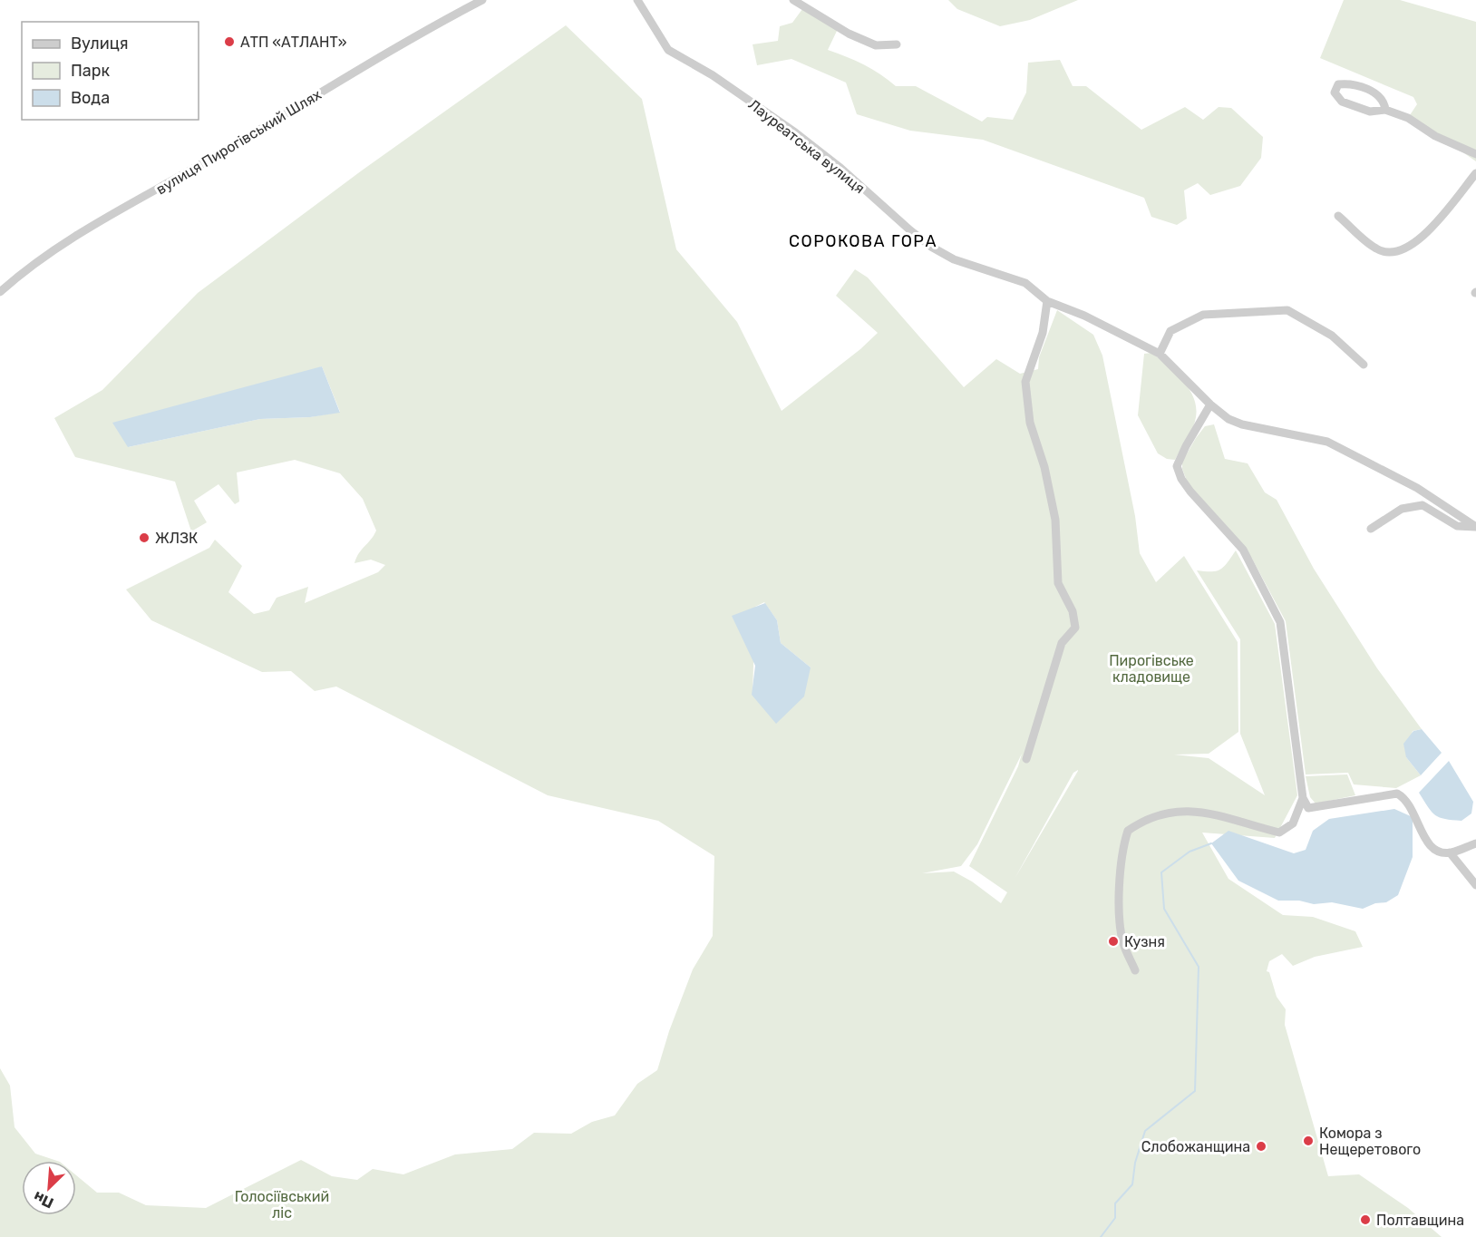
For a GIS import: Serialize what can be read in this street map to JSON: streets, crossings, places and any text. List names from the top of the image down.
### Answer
{
  "streets": {
    "street": ["вулиця Пирогівський Шлях", "Лауреатська вулиця"]
  },
  "districts": ["СОРОКОВА ГОРА"],
  "parks": ["Пирогівське кладовище", "Голосіївський ліс"],
  "places": [
    "АТП «АТЛАНТ»",
    "ЖЛЗК",
    "Кузня",
    "Комора з Нещеретового",
    "Слобожанщина",
    "Полтавщина"
  ],
  "legend": ["Вулиця", "Парк", "Вода"],
  "north": "bottom left"
}
